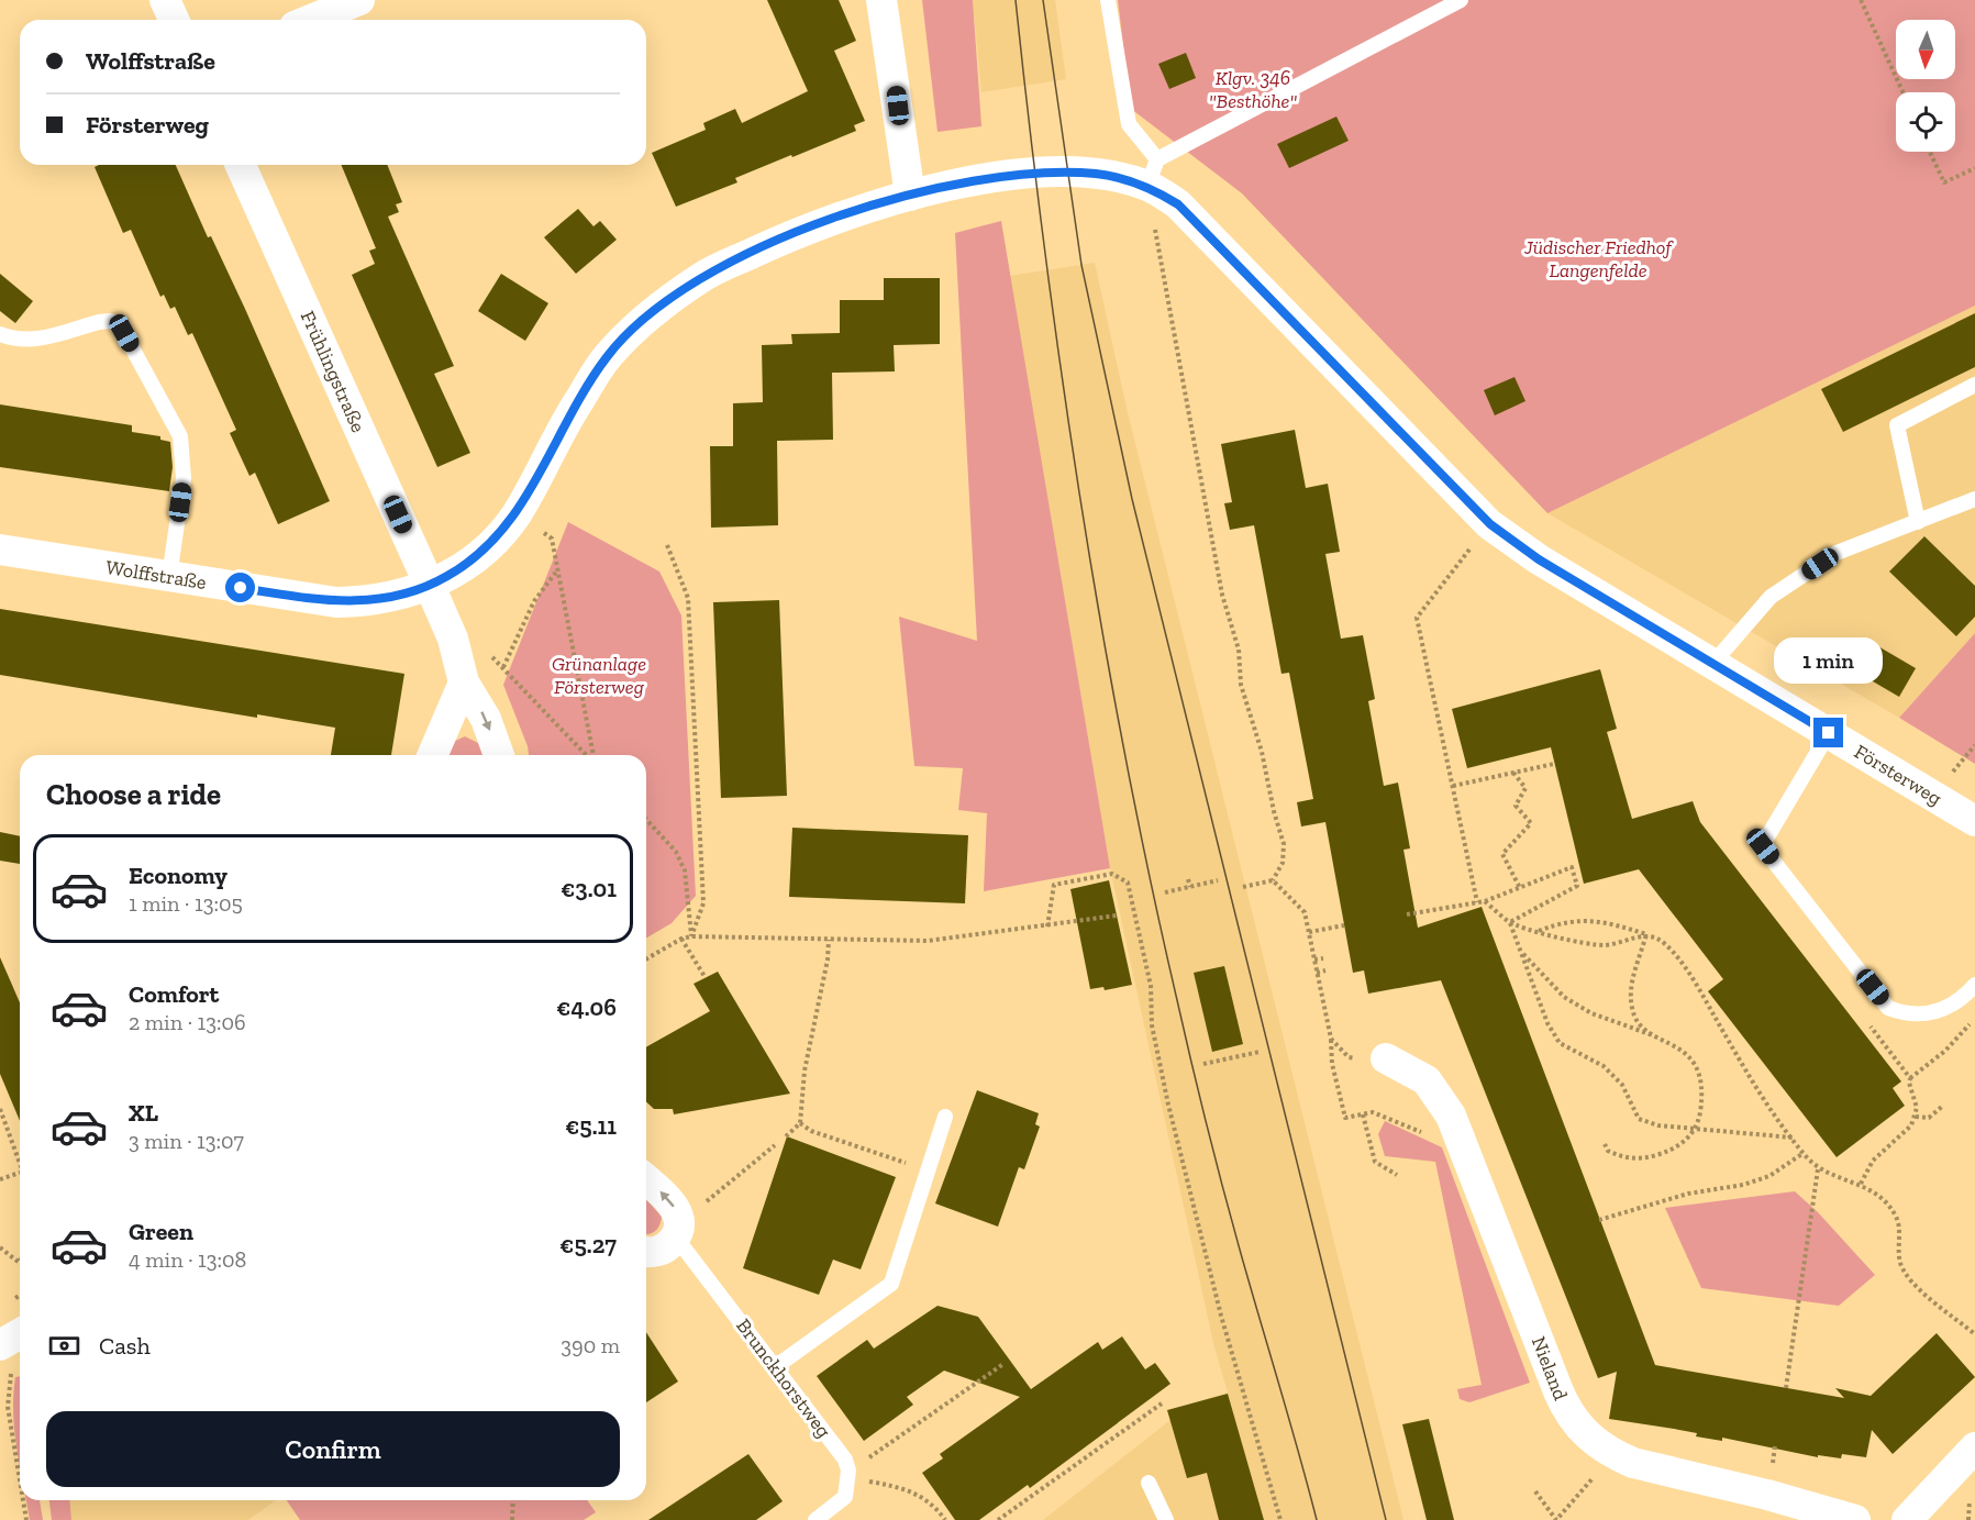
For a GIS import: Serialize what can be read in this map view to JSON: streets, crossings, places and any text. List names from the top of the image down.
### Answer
{
  "streets": {
    "street": [
      "Frühlingstraße",
      "Wolffstraße",
      "Försterweg",
      "Nieland"
    ],
    "lane": ["Brunckhorstweg"]
  },
  "crossings": [
    ["Frühlingstraße", "Wolffstraße"],
    ["Frühlingstraße", "Försterweg"],
    ["Wolffstraße", "Försterweg"]
  ],
  "parks": ["Klgv. 346 \"Besthöhe\"", "Jüdischer Friedhof Langenfelde", "Grünanlage Försterweg"],
  "north": "bottom",
  "page": {
    "banner": ["Wolffstraße", "Försterweg"],
    "bubble": "1 min",
    "heading": "Choose a ride",
    "list": [
      {
        "name": "Economy",
        "note": "1 min · 13:05",
        "value": "€3.01"
      },
      {
        "name": "Comfort",
        "note": "2 min · 13:06",
        "value": "€4.06"
      },
      {
        "name": "XL",
        "note": "3 min · 13:07",
        "value": "€5.11"
      },
      {
        "name": "Green",
        "note": "4 min · 13:08",
        "value": "€5.27"
      }
    ],
    "pay": ["Cash", "390 m"],
    "buttons": "Confirm"
  }
}
